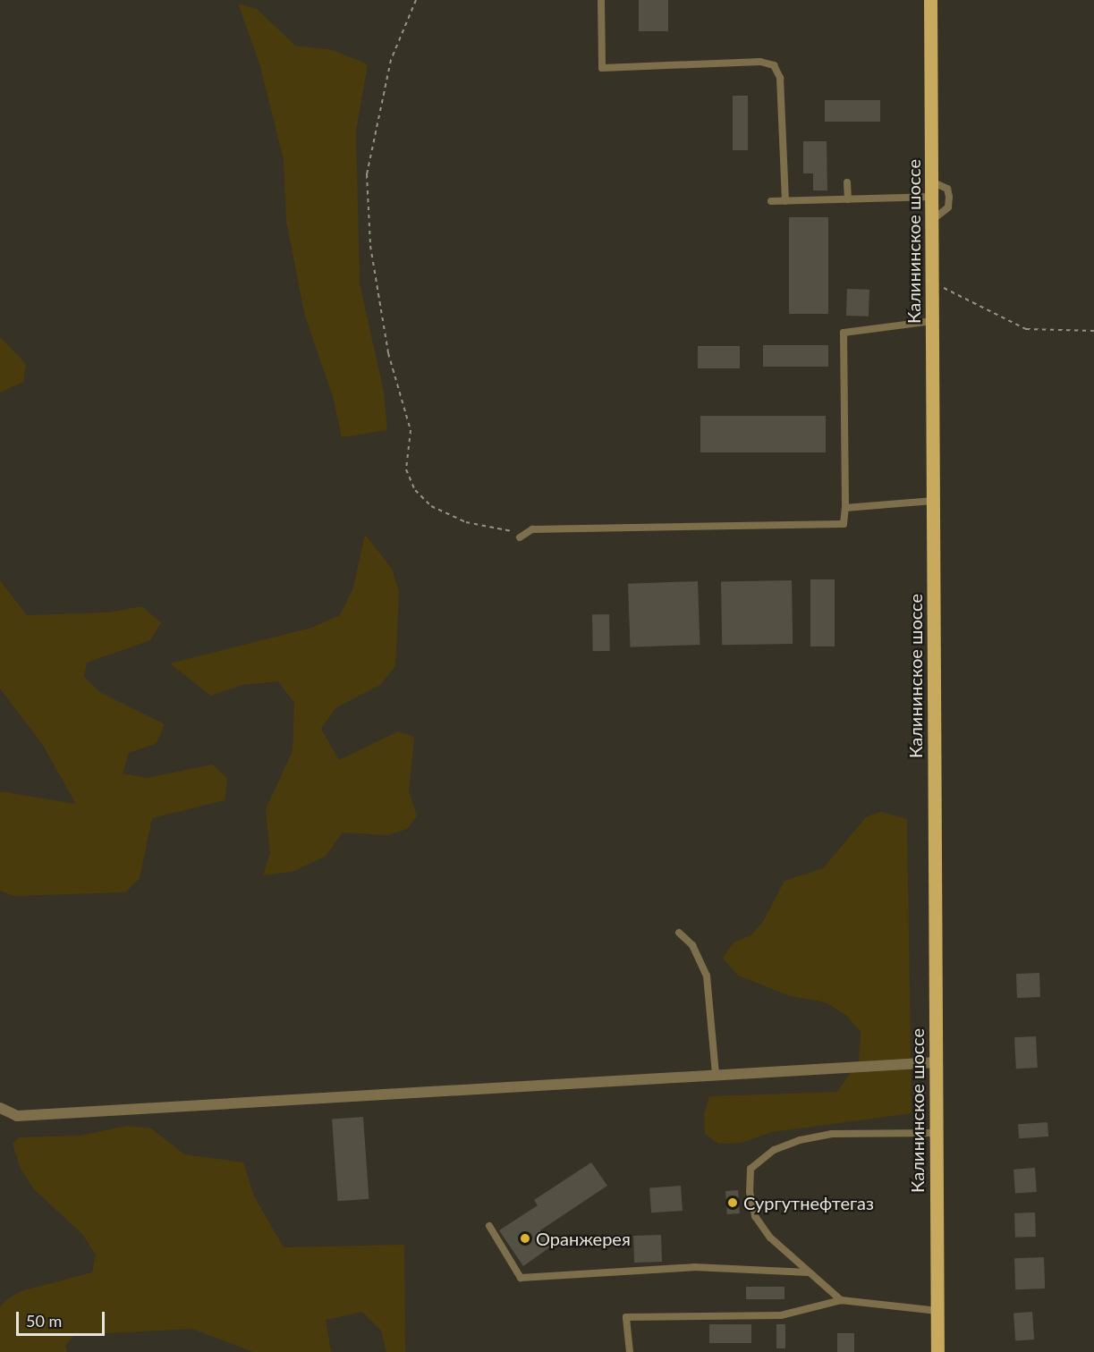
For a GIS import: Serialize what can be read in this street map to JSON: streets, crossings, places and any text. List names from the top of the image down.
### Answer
{
  "streets": {
    "main road": ["Калининское шоссе"]
  },
  "places": ["Сургутнефтегаз", "Оранжерея"],
  "scale_bar": "50 m"
}
